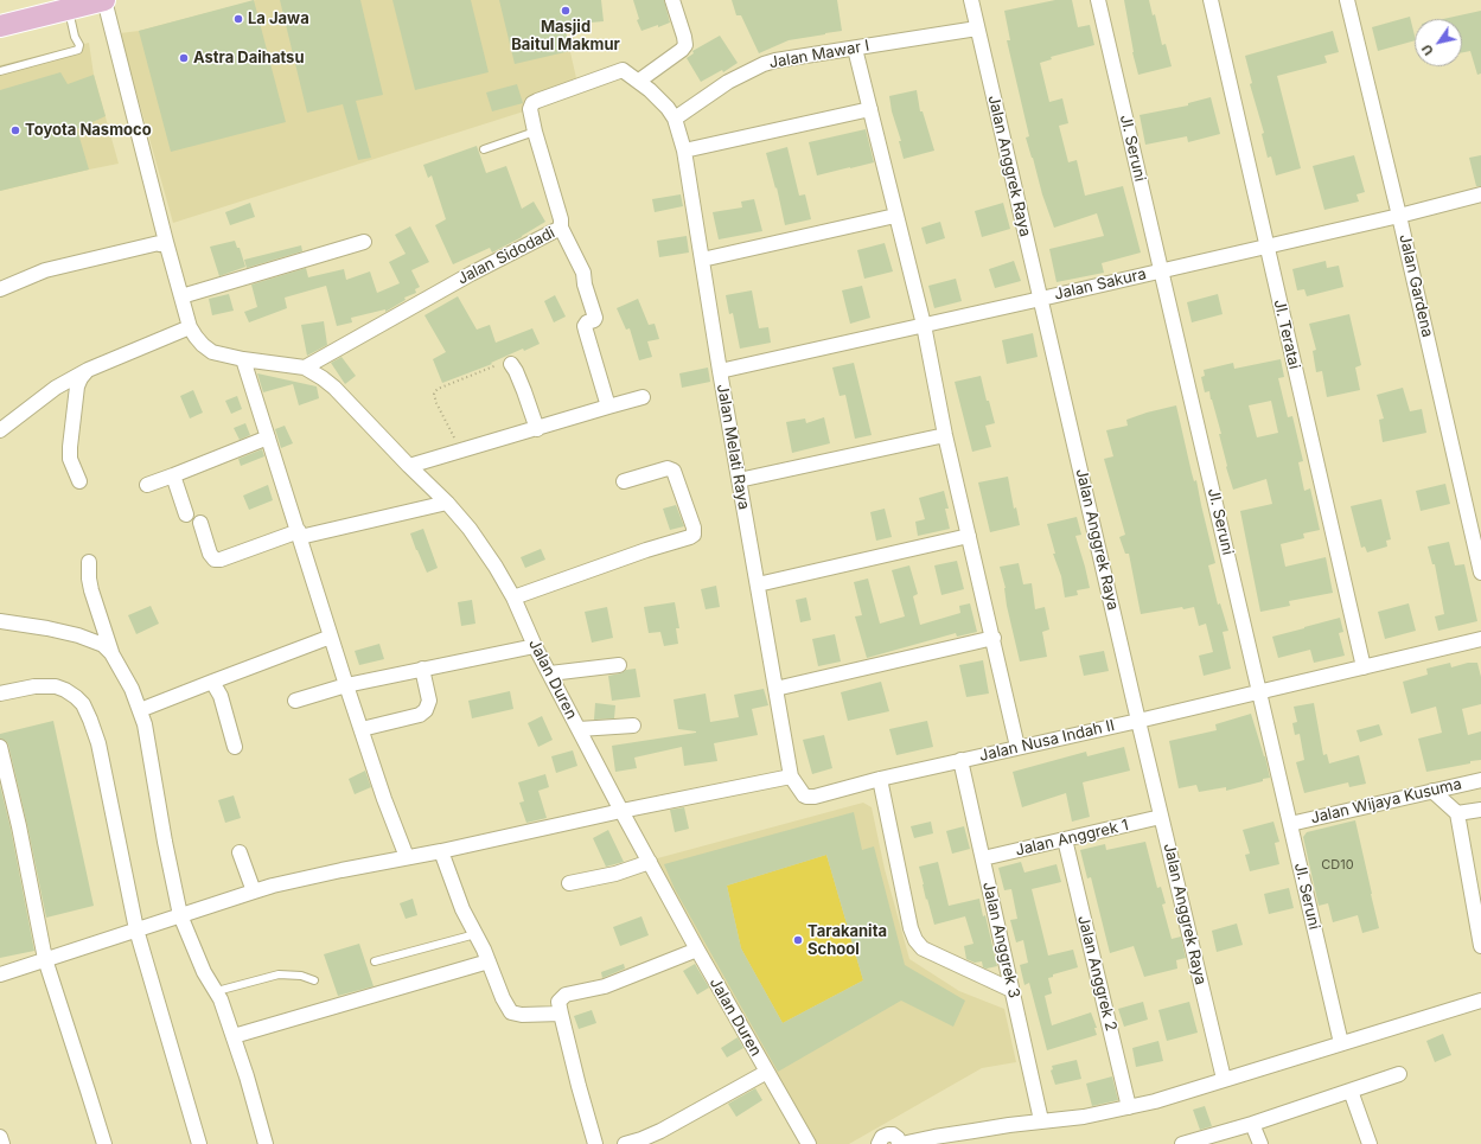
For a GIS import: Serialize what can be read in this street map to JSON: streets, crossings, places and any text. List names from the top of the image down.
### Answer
{
  "streets": {
    "street": [
      "Jalan Mawar I",
      "Jl. Seruni",
      "Jalan Anggrek Raya",
      "Jalan Sidodadi",
      "Jalan Sakura",
      "Jalan Gardena",
      "Jl. Teratai",
      "Jalan Melati Raya",
      "Jalan Duren",
      "Jalan Nusa Indah II",
      "Jalan Wijaya Kusuma",
      "Jalan Anggrek 1",
      "Jalan Anggrek 3",
      "Jalan Anggrek 2"
    ]
  },
  "crossings": [
    ["Jalan Mawar I", "Jalan Anggrek Raya"],
    ["Jalan Mawar I", "Jalan Melati Raya"],
    ["Jl. Seruni", "Jalan Sakura"],
    ["Jl. Seruni", "Jalan Nusa Indah II"],
    ["Jl. Seruni", "Jalan Wijaya Kusuma"],
    ["Jalan Anggrek Raya", "Jalan Sakura"],
    ["Jalan Anggrek Raya", "Jalan Nusa Indah II"],
    ["Jalan Anggrek Raya", "Jalan Anggrek 1"],
    ["Jalan Sidodadi", "Jalan Duren"],
    ["Jalan Sakura", "Jalan Gardena"],
    ["Jalan Sakura", "Jl. Teratai"],
    ["Jalan Sakura", "Jalan Melati Raya"],
    ["Jl. Teratai", "Jalan Nusa Indah II"],
    ["Jalan Melati Raya", "Jalan Nusa Indah II"],
    ["Jalan Nusa Indah II", "Jalan Anggrek 3"],
    ["Jalan Anggrek 1", "Jalan Anggrek 3"],
    ["Jalan Anggrek 1", "Jalan Anggrek 2"]
  ],
  "places": [
    "Masjid Baitul Makmur",
    "La Jawa",
    "Astra Daihatsu",
    "Toyota Nasmoco",
    "Tarakanita School"
  ],
  "house_numbers": ["CD10"],
  "north": "bottom left"
}
